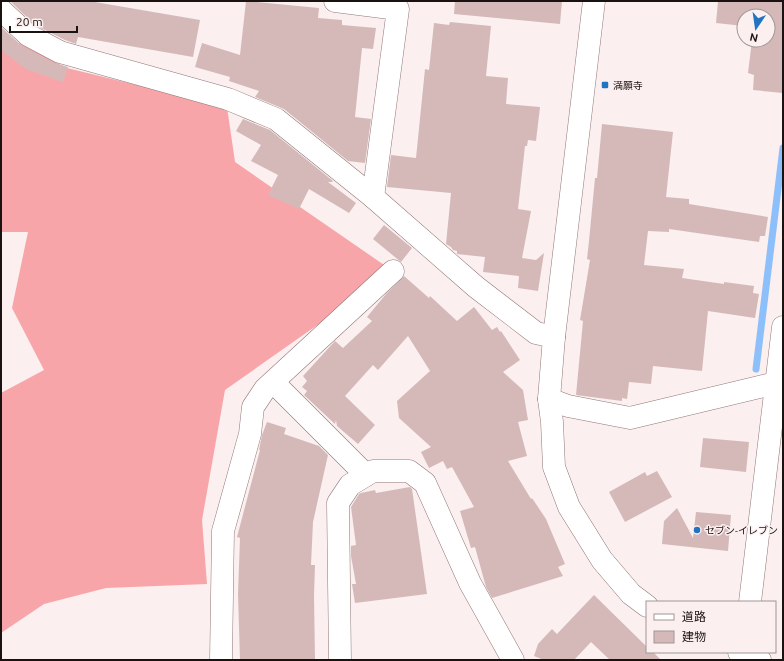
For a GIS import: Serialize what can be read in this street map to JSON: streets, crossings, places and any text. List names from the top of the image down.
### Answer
{
  "places": {
    "transit": ["満願寺"],
    "other": ["セブン-イレブン"]
  },
  "legend": ["道路", "建物"],
  "scale_bar": "20 m",
  "north": "bottom"
}
